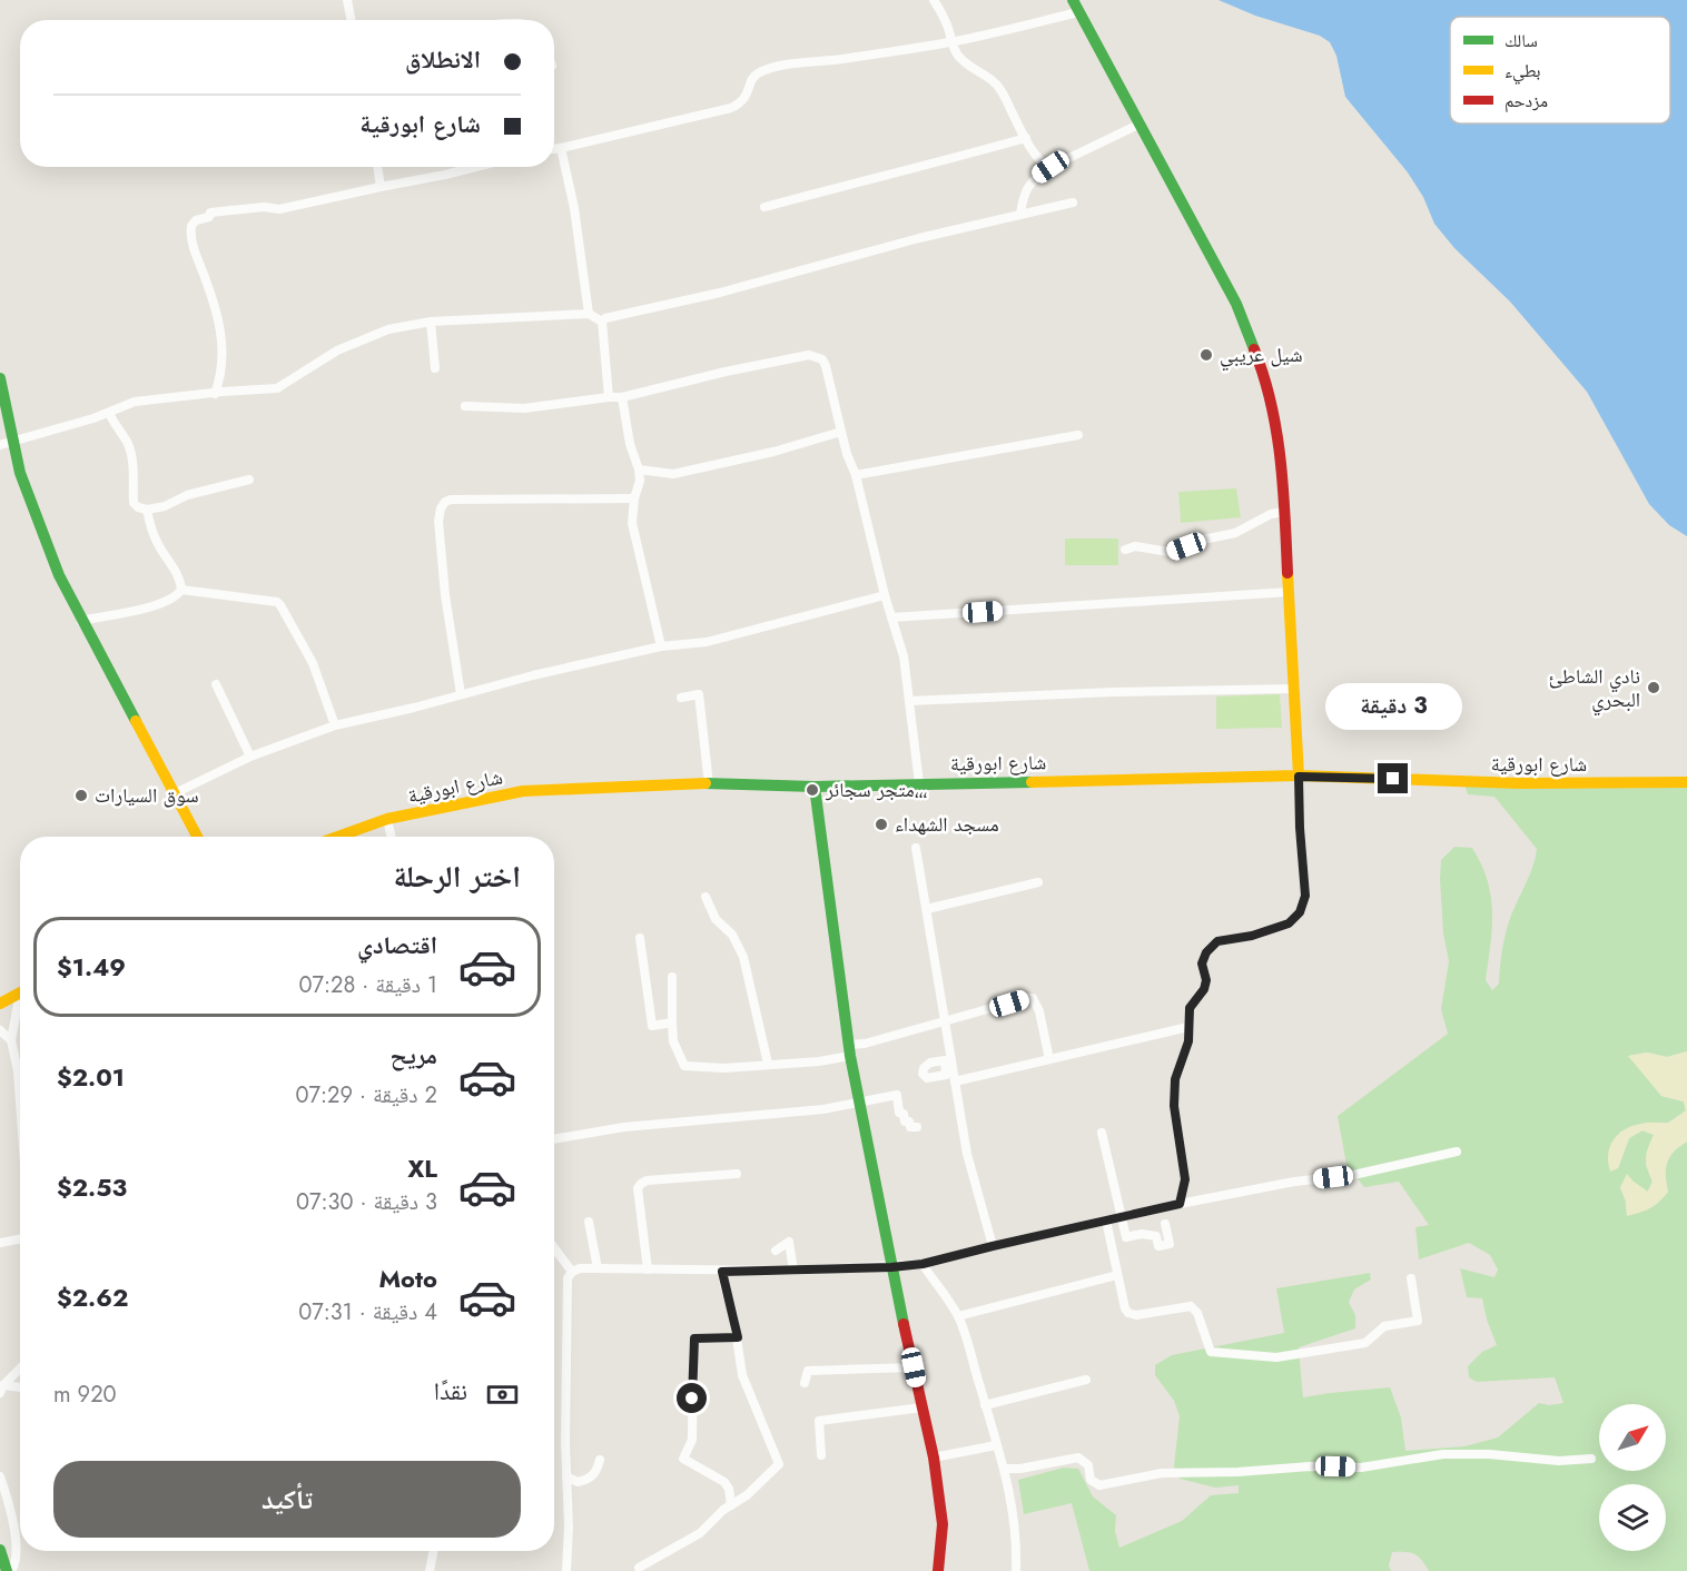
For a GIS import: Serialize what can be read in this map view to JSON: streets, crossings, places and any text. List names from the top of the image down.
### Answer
{
  "streets": {
    "main road": ["شارع ابورقية"]
  },
  "places": [
    "شيل عريبي",
    "نادي الشاطئ البحري",
    "متجر سجائر،،،",
    "سوق السيارات",
    "مسجد الشهداء"
  ],
  "legend": ["سالك", "بطيء", "مزدحم"],
  "north": "top right",
  "page": {
    "banner": ["الانطلاق", "شارع ابورقية"],
    "bubble": "3 دقيقة",
    "heading": "اختر الرحلة",
    "list": [
      {
        "name": "اقتصادي",
        "note": "1 دقيقة · 07:28",
        "value": "$1.49"
      },
      {
        "name": "مريح",
        "note": "2 دقيقة · 07:29",
        "value": "$2.01"
      },
      {
        "name": "XL",
        "note": "3 دقيقة · 07:30",
        "value": "$2.53"
      },
      {
        "name": "Moto",
        "note": "4 دقيقة · 07:31",
        "value": "$2.62"
      }
    ],
    "pay": ["نقدًا", "920 m"],
    "buttons": "تأكيد"
  }
}
